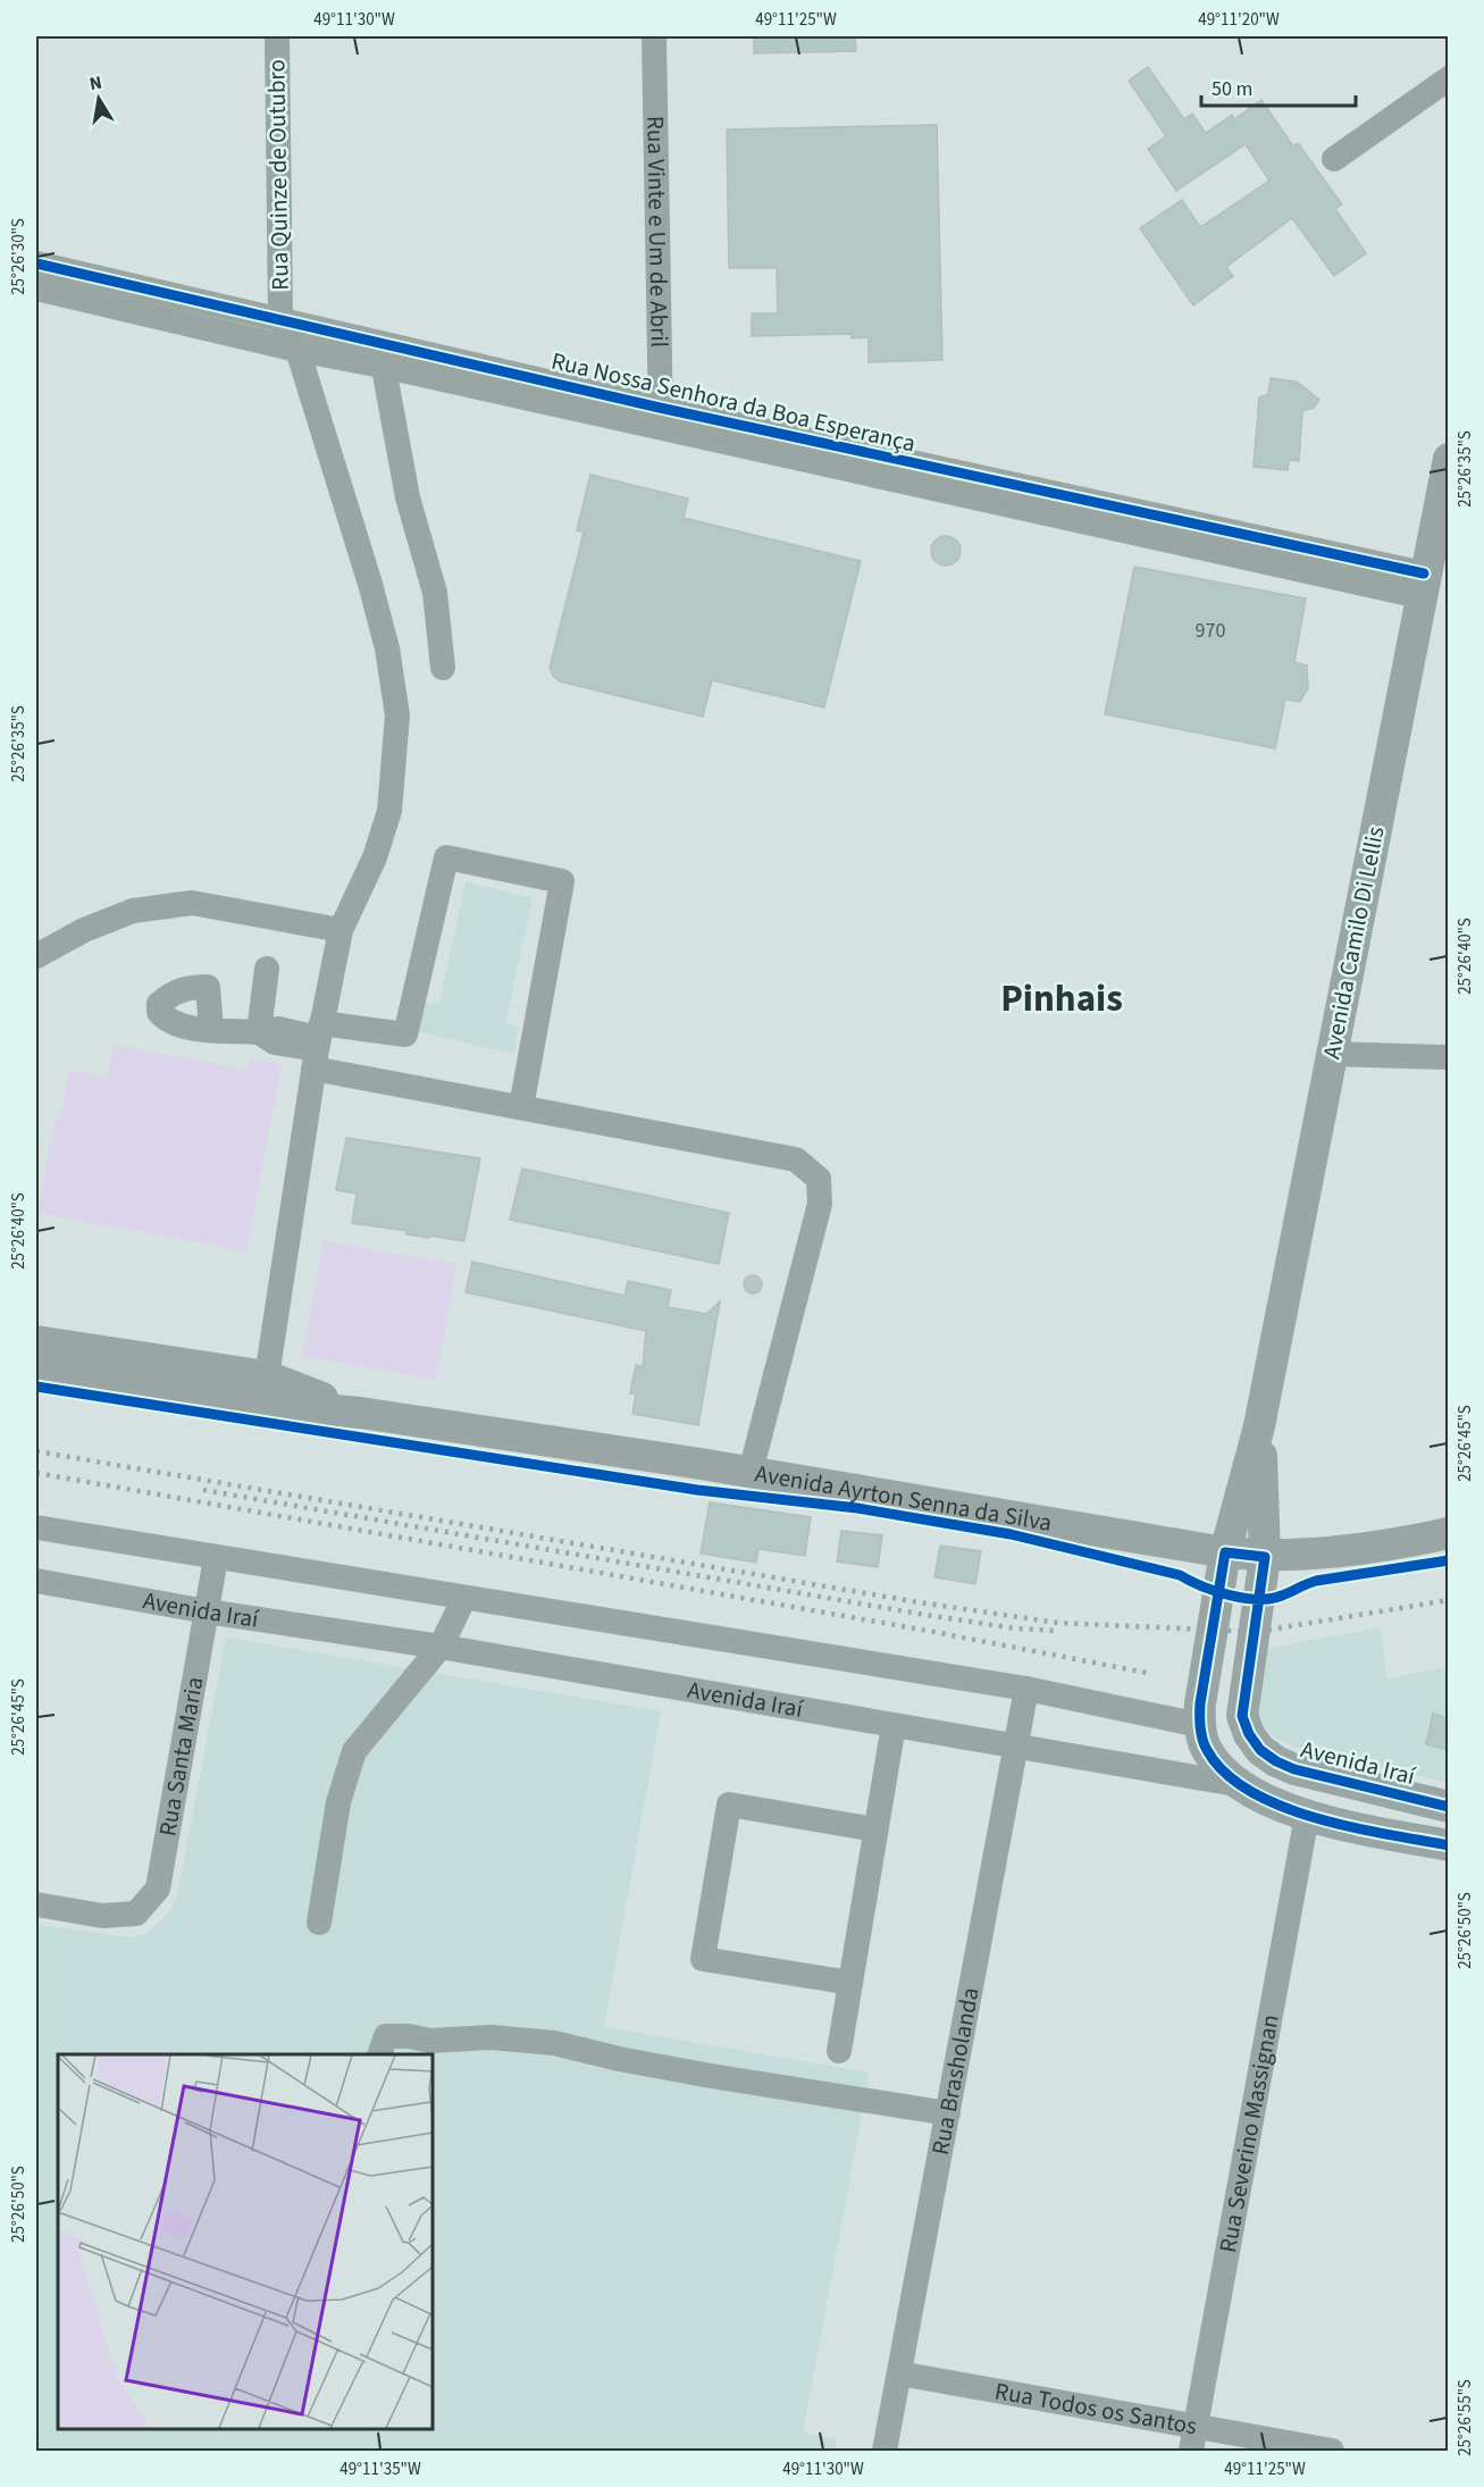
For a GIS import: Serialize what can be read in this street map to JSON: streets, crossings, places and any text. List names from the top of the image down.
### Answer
{
  "streets": {
    "main road": ["Avenida Camilo Di Lellis", "Avenida Ayrton Senna da Silva", "Avenida Iraí"],
    "street": [
      "Rua Quinze de Outubro",
      "Rua Vinte e Um de Abril",
      "Rua Nossa Senhora da Boa Esperança",
      "Rua Santa Maria",
      "Rua Brasholanda",
      "Rua Severino Massignan",
      "Rua Todos os Santos"
    ]
  },
  "crossings": [
    ["Rua Quinze de Outubro", "Rua Nossa Senhora da Boa Esperança"],
    ["Rua Quinze de Outubro", "Avenida Ayrton Senna da Silva"],
    ["Rua Vinte e Um de Abril", "Rua Nossa Senhora da Boa Esperança"],
    ["Rua Nossa Senhora da Boa Esperança", "Avenida Camilo Di Lellis"],
    ["Avenida Camilo Di Lellis", "Avenida Ayrton Senna da Silva"],
    ["Avenida Camilo Di Lellis", "Avenida Iraí"],
    ["Avenida Iraí", "Rua Santa Maria"],
    ["Avenida Iraí", "Rua Brasholanda"],
    ["Avenida Iraí", "Rua Severino Massignan"],
    ["Rua Brasholanda", "Rua Todos os Santos"],
    ["Rua Severino Massignan", "Rua Todos os Santos"]
  ],
  "districts": ["Pinhais"],
  "house_numbers": ["970"],
  "scale_bar": "50 m",
  "north": "top",
  "coordinates": [
    "49°11'30\"W",
    "49°11'25\"W",
    "49°11'20\"W",
    "25°26'30\"S",
    "25°26'35\"S",
    "25°26'40\"S",
    "25°26'45\"S",
    "25°26'50\"S",
    "25°26'55\"S",
    "49°11'35\"W"
  ]
}
